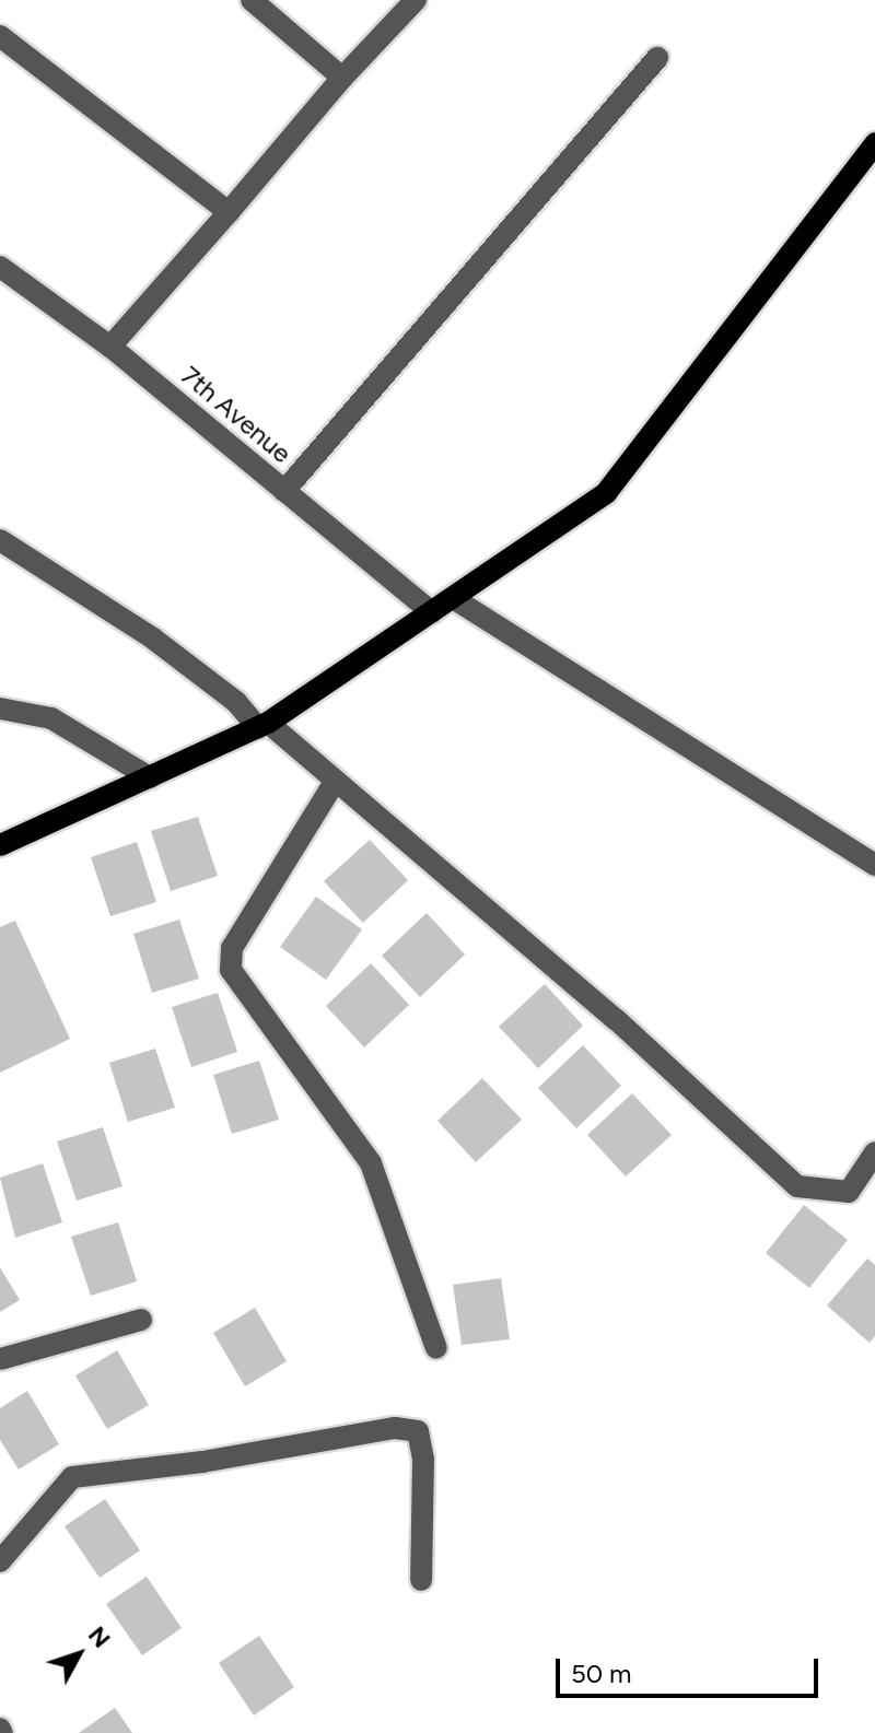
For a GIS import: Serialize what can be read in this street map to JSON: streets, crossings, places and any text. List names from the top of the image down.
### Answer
{
  "streets": {
    "street": ["7th Avenue"]
  },
  "scale_bar": "50 m",
  "north": "top right"
}
